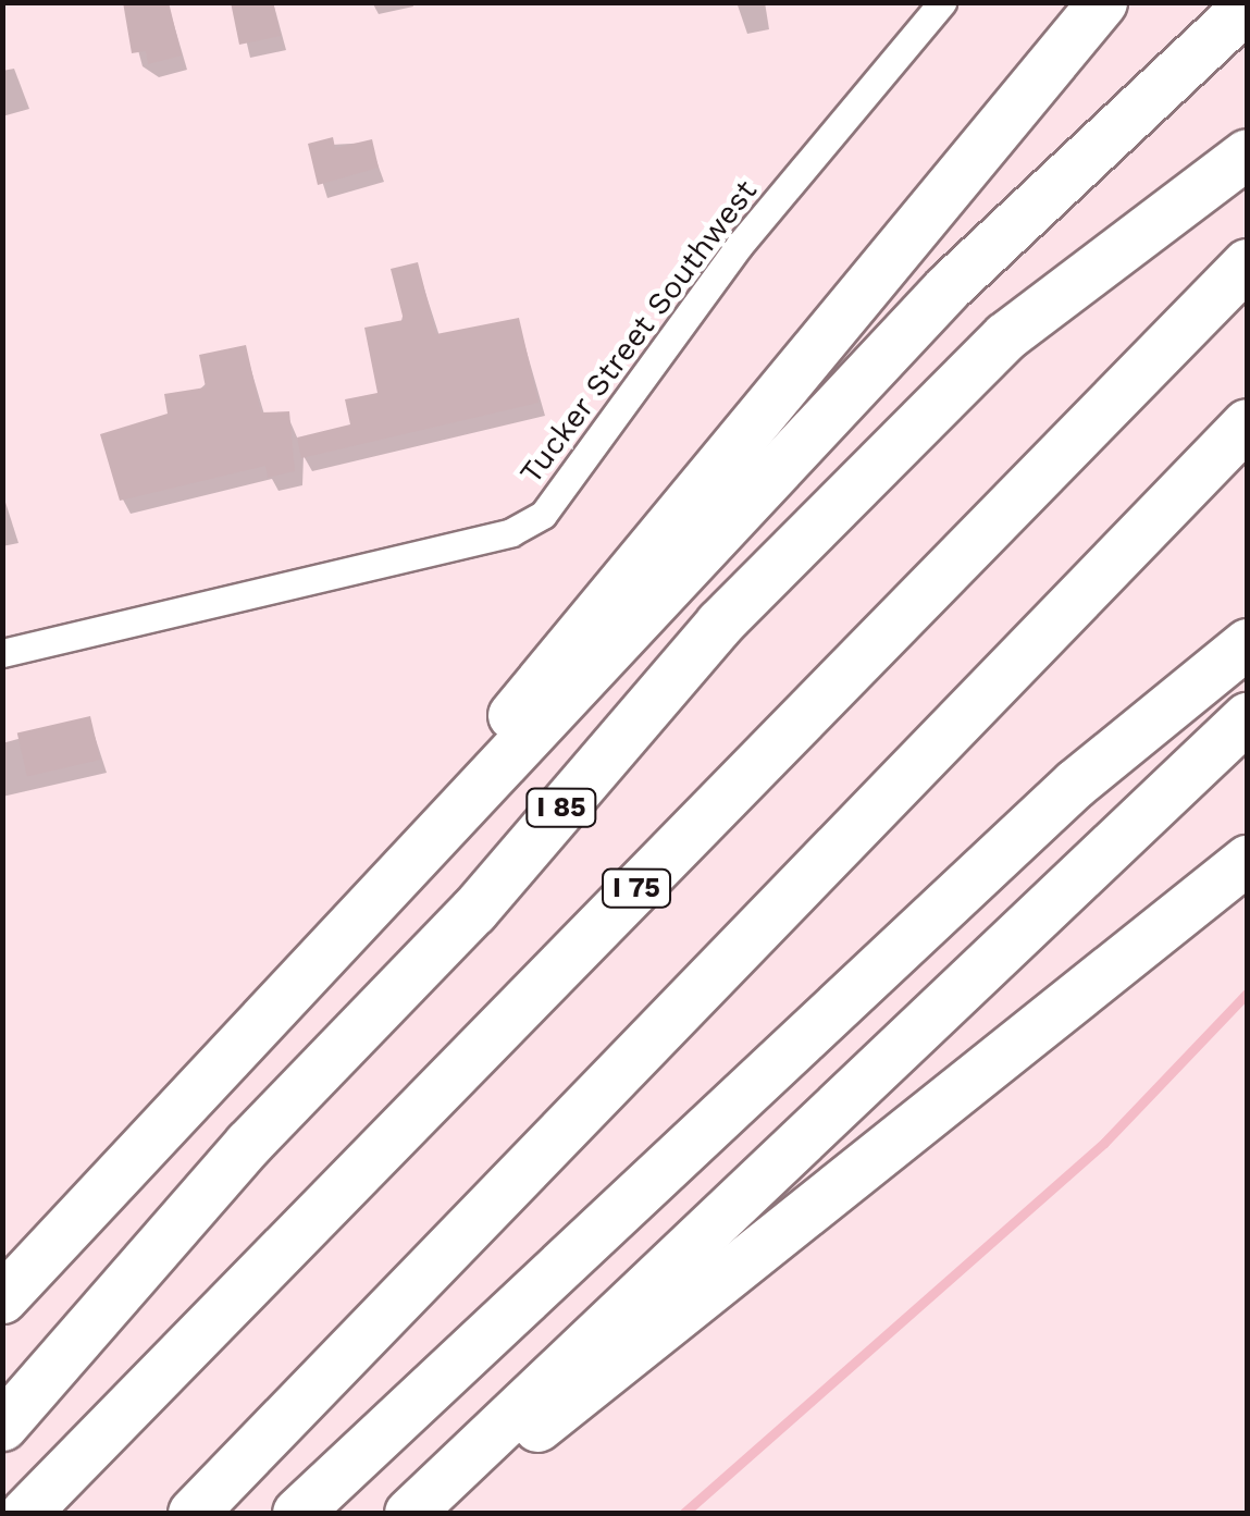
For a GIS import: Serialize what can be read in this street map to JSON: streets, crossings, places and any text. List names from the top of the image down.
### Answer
{
  "streets": {
    "highway": ["I 85", "I 75"],
    "street": ["Tucker Street Southwest"]
  }
}
